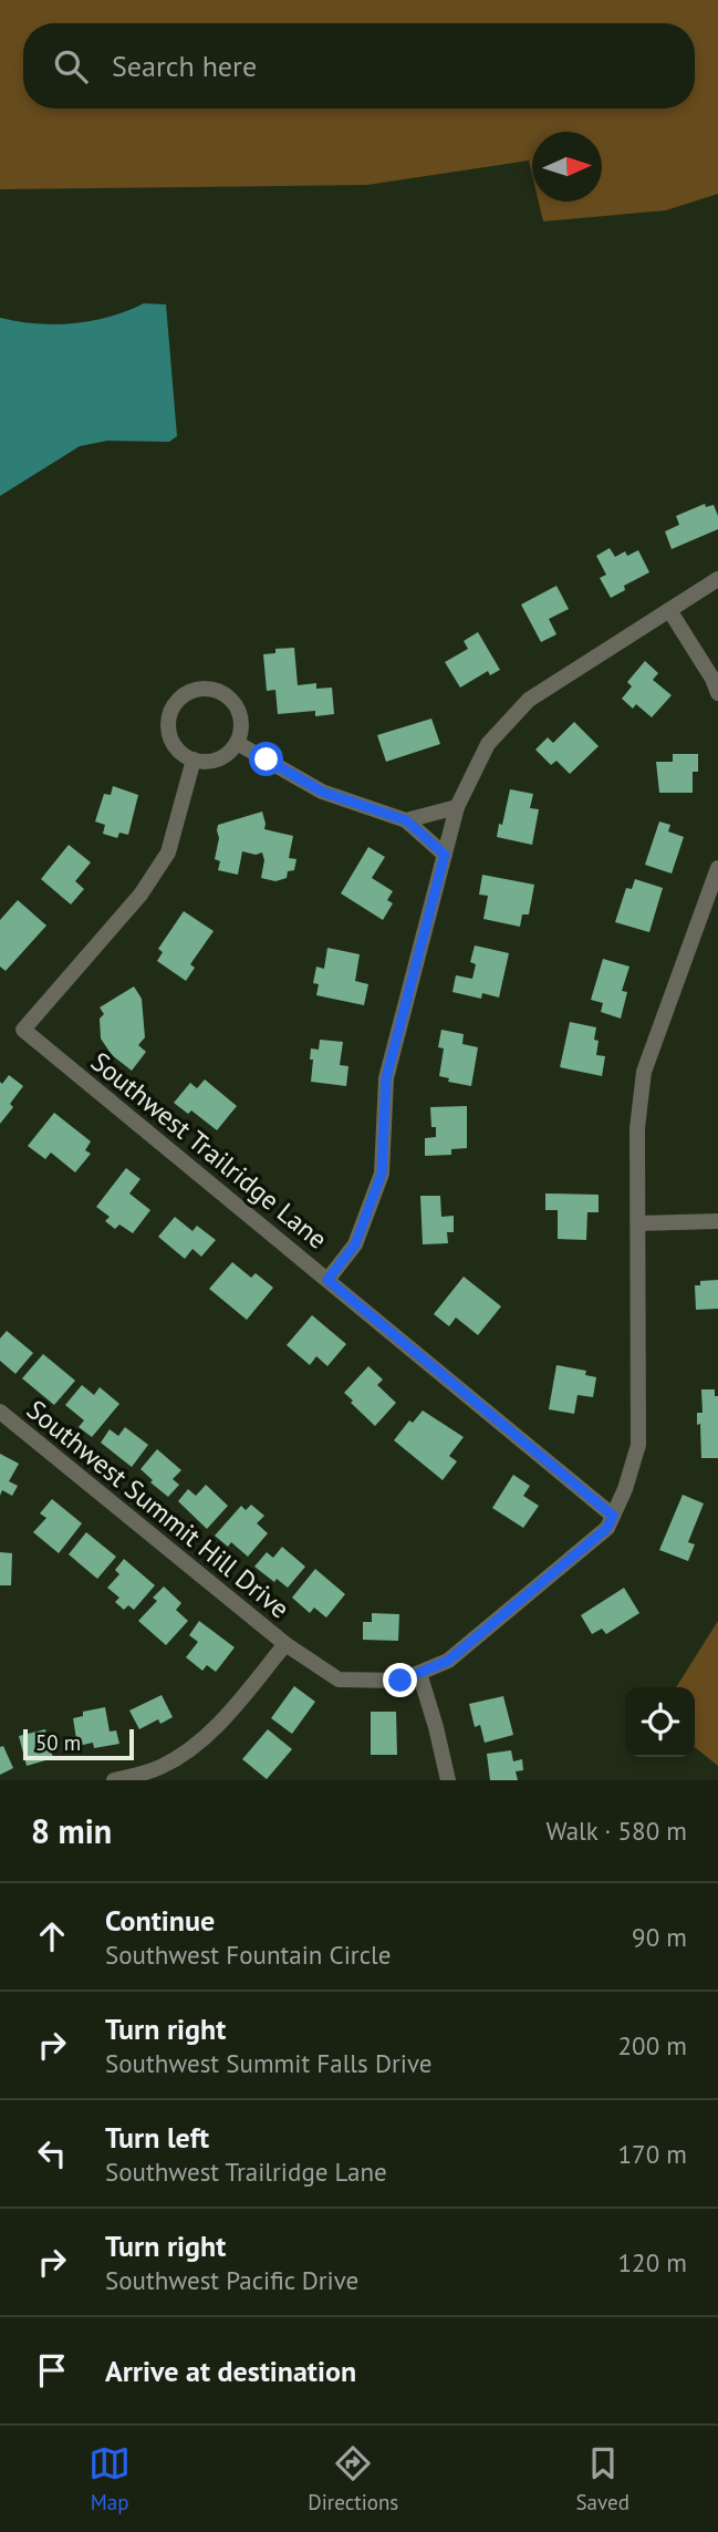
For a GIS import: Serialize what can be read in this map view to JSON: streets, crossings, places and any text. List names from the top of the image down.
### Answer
{
  "streets": {
    "street": ["Southwest Trailridge Lane", "Southwest Summit Hill Drive"]
  },
  "crossings": [
    ["Southwest Trailridge Lane", "Southwest Summit Hill Drive"]
  ],
  "scale_bar": "50 m",
  "north": "right",
  "page": {
    "search": "Search here",
    "scale": "50 m",
    "heading": ["8 min", "Walk · 580 m"],
    "list": [
      ["Continue", "Southwest Fountain Circle", "90 m"],
      ["Turn right", "Southwest Summit Falls Drive", "200 m"],
      ["Turn left", "Southwest Trailridge Lane", "170 m"],
      ["Turn right", "Southwest Pacific Drive", "120 m"],
      "Arrive at destination"
    ],
    "nav": ["Map", "Directions", "Saved"]
  }
}
